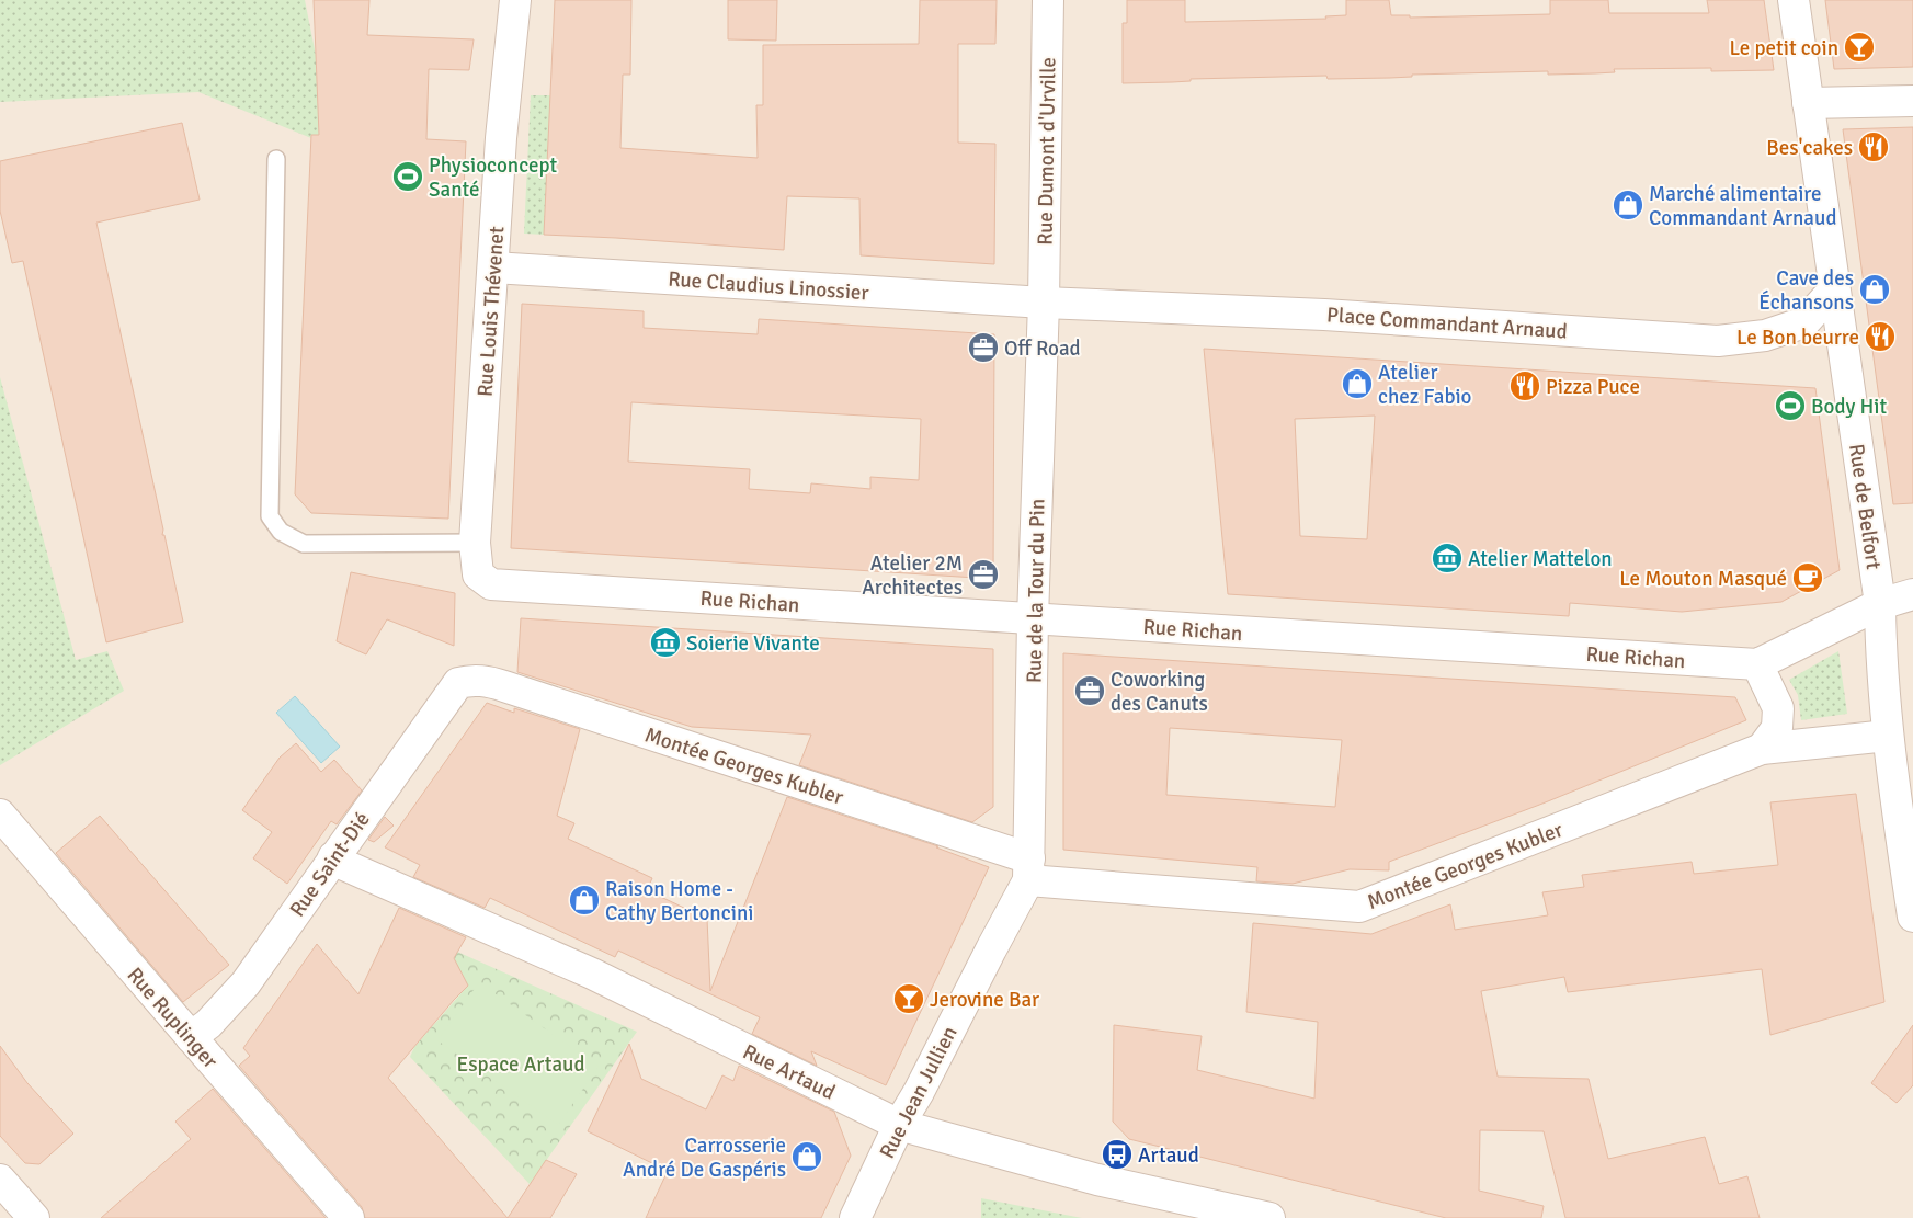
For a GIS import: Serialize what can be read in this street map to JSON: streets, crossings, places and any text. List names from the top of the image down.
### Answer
{
  "streets": {
    "street": [
      "Rue Dumont d'Urville",
      "Rue Claudius Linossier",
      "Rue Louis Thévenet",
      "Place Commandant Arnaud",
      "Rue de Belfort",
      "Rue de la Tour du Pin",
      "Rue Richan",
      "Montée Georges Kubler",
      "Rue Saint-Dié",
      "Rue Ruplinger",
      "Rue Artaud",
      "Rue Jean Jullien"
    ]
  },
  "crossings": [
    ["Rue Dumont d'Urville", "Rue Claudius Linossier"],
    ["Rue Dumont d'Urville", "Place Commandant Arnaud"],
    ["Rue Dumont d'Urville", "Rue de la Tour du Pin"],
    ["Rue Claudius Linossier", "Rue Louis Thévenet"],
    ["Rue Claudius Linossier", "Place Commandant Arnaud"],
    ["Rue Claudius Linossier", "Rue de la Tour du Pin"],
    ["Rue Louis Thévenet", "Rue Richan"],
    ["Place Commandant Arnaud", "Rue de Belfort"],
    ["Place Commandant Arnaud", "Rue de la Tour du Pin"],
    ["Rue de Belfort", "Rue Richan"],
    ["Rue de Belfort", "Montée Georges Kubler"],
    ["Rue de la Tour du Pin", "Rue Richan"],
    ["Rue de la Tour du Pin", "Montée Georges Kubler"],
    ["Rue de la Tour du Pin", "Rue Jean Jullien"],
    ["Montée Georges Kubler", "Rue Saint-Dié"],
    ["Montée Georges Kubler", "Rue Jean Jullien"],
    ["Rue Saint-Dié", "Rue Ruplinger"],
    ["Rue Saint-Dié", "Rue Artaud"],
    ["Rue Artaud", "Rue Jean Jullien"]
  ],
  "parks": ["Espace Artaud"],
  "places": {
    "bar": ["Le petit coin", "Jerovine Bar"],
    "restaurant": ["Bes'cakes", "Le Bon beurre", "Pizza Puce"],
    "sports": ["Physioconcept Santé", "Body Hit"],
    "shop": [
      "Marché alimentaire Commandant Arnaud",
      "Cave des Échansons",
      "Atelier chez Fabio",
      "Raison Home - Cathy Bertoncini",
      "Carrosserie André De Gaspéris"
    ],
    "office": ["Off Road", "Atelier 2M Architectes", "Coworking des Canuts"],
    "museum": ["Atelier Mattelon", "Soierie Vivante"],
    "cafe": ["Le Mouton Masqué"],
    "bus stop": ["Artaud"]
  }
}
